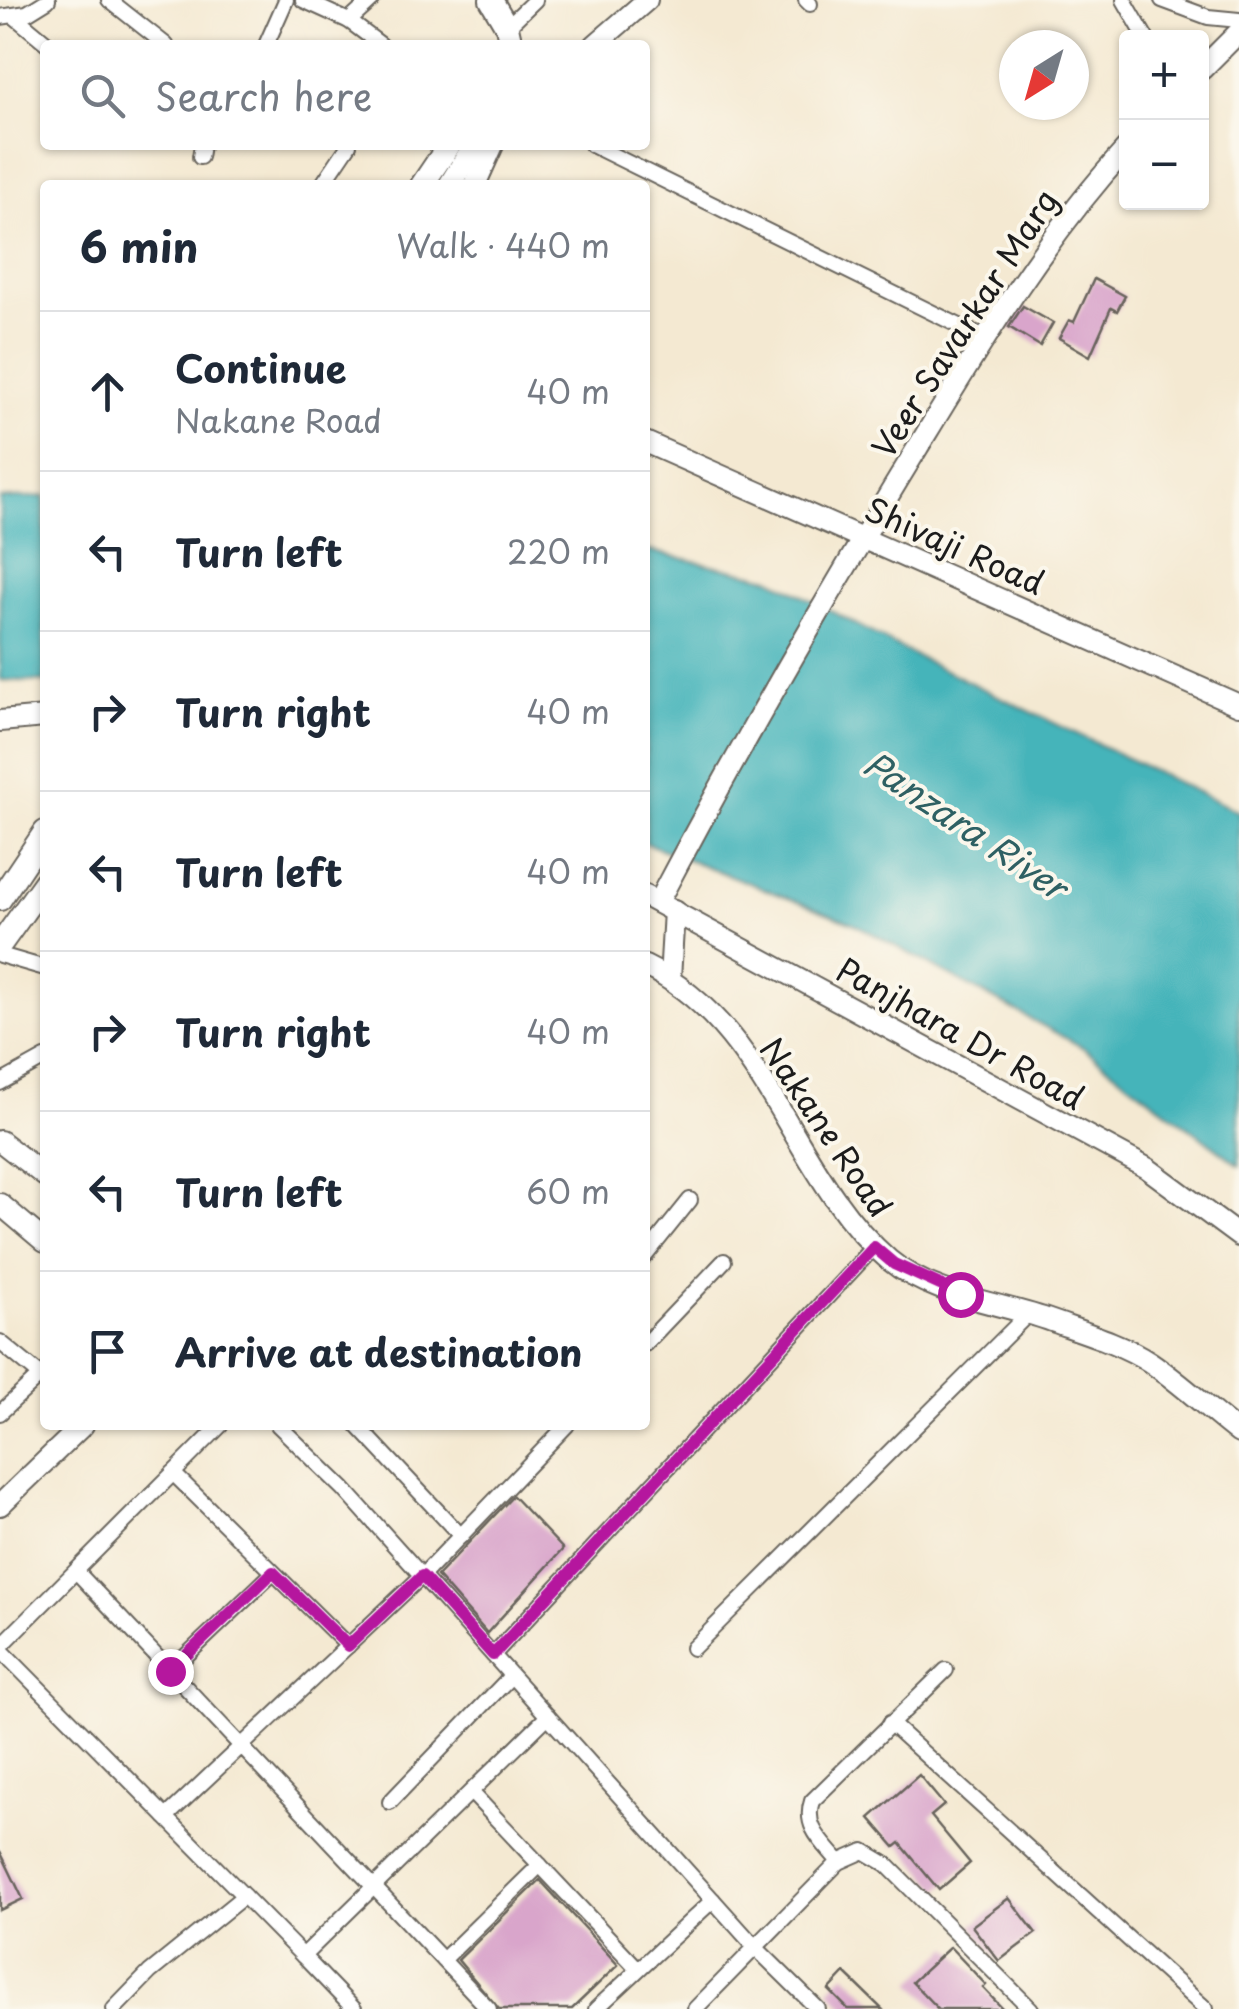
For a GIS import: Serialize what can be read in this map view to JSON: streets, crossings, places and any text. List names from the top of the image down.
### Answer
{
  "streets": {
    "street": [
      "Veer Savarkar Marg",
      "Shivaji Road",
      "Panjhara Dr Road",
      "Nakane Road"
    ]
  },
  "crossings": [
    ["Veer Savarkar Marg", "Shivaji Road"],
    ["Veer Savarkar Marg", "Panjhara Dr Road"]
  ],
  "water": ["Panzara River"],
  "north": "bottom left",
  "page": {
    "map_buttons": ["+", "−"],
    "search": "Search here",
    "heading": ["6 min", "Walk · 440 m"],
    "list": [
      ["Continue", "Nakane Road", "40 m"],
      ["Turn left", "220 m"],
      ["Turn right", "40 m"],
      ["Turn left", "40 m"],
      ["Turn right", "40 m"],
      ["Turn left", "60 m"],
      "Arrive at destination"
    ]
  }
}
